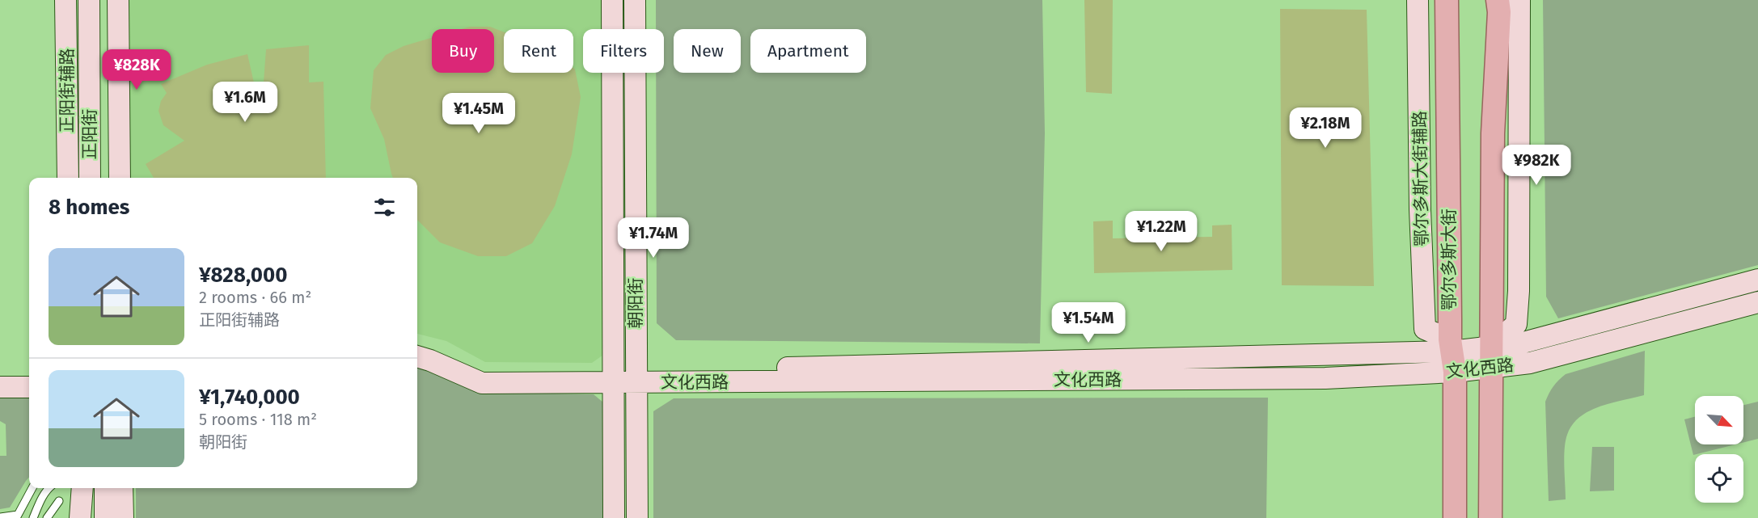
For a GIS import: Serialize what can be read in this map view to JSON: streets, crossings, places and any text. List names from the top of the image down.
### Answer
{
  "streets": {
    "main road": ["鄂尔多斯大街"],
    "street": [
      "正阳街辅路",
      "正阳街",
      "鄂尔多斯大街辅路",
      "朝阳街",
      "文化西路"
    ]
  },
  "crossings": [
    ["鄂尔多斯大街辅路", "鄂尔多斯大街"],
    ["鄂尔多斯大街辅路", "文化西路"],
    ["鄂尔多斯大街", "文化西路"],
    ["朝阳街", "文化西路"]
  ],
  "north": "bottom right",
  "page": {
    "chip": [
      "Buy",
      "Rent",
      "Filters",
      "New",
      "Apartment"
    ],
    "price": [
      "¥828K",
      "¥1.6M",
      "¥1.45M",
      "¥2.18M",
      "¥982K",
      "¥1.22M",
      "¥1.74M",
      "¥1.54M"
    ],
    "heading": "8 homes",
    "list": [
      {
        "name": "¥828,000",
        "note": "2 rooms · 66 m² · 正阳街辅路"
      },
      {
        "name": "¥1,740,000",
        "note": "5 rooms · 118 m² · 朝阳街"
      }
    ]
  }
}
